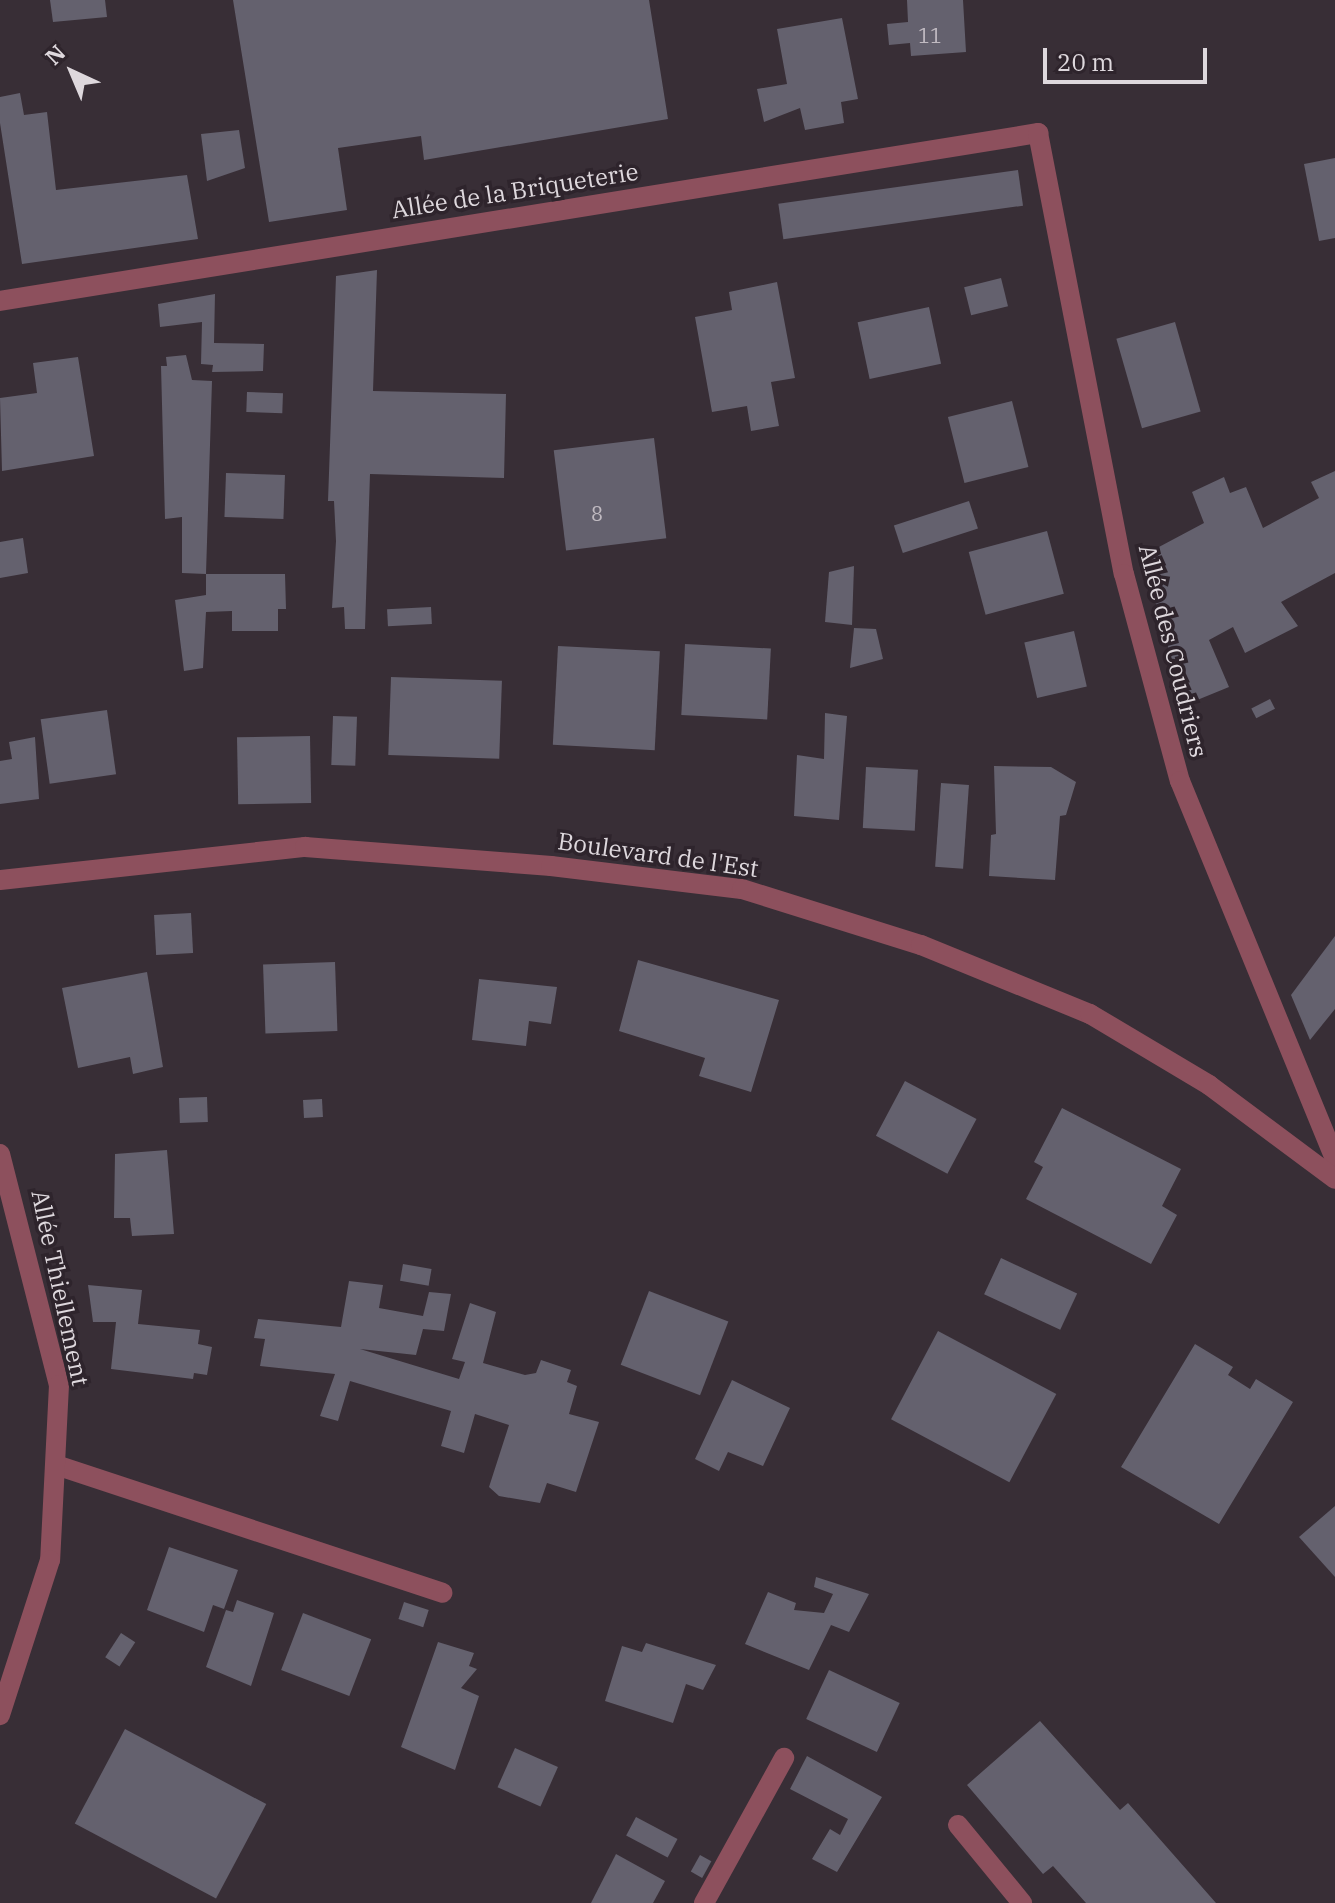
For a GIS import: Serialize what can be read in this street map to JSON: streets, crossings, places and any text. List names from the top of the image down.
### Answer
{
  "streets": {
    "street": [
      "Allée de la Briqueterie",
      "Allée des Coudriers",
      "Boulevard de l'Est",
      "Allée Thiellement"
    ]
  },
  "crossings": [
    ["Allée de la Briqueterie", "Allée des Coudriers"]
  ],
  "house_numbers": ["11", "8"],
  "scale_bar": "20 m",
  "north": "top left"
}
